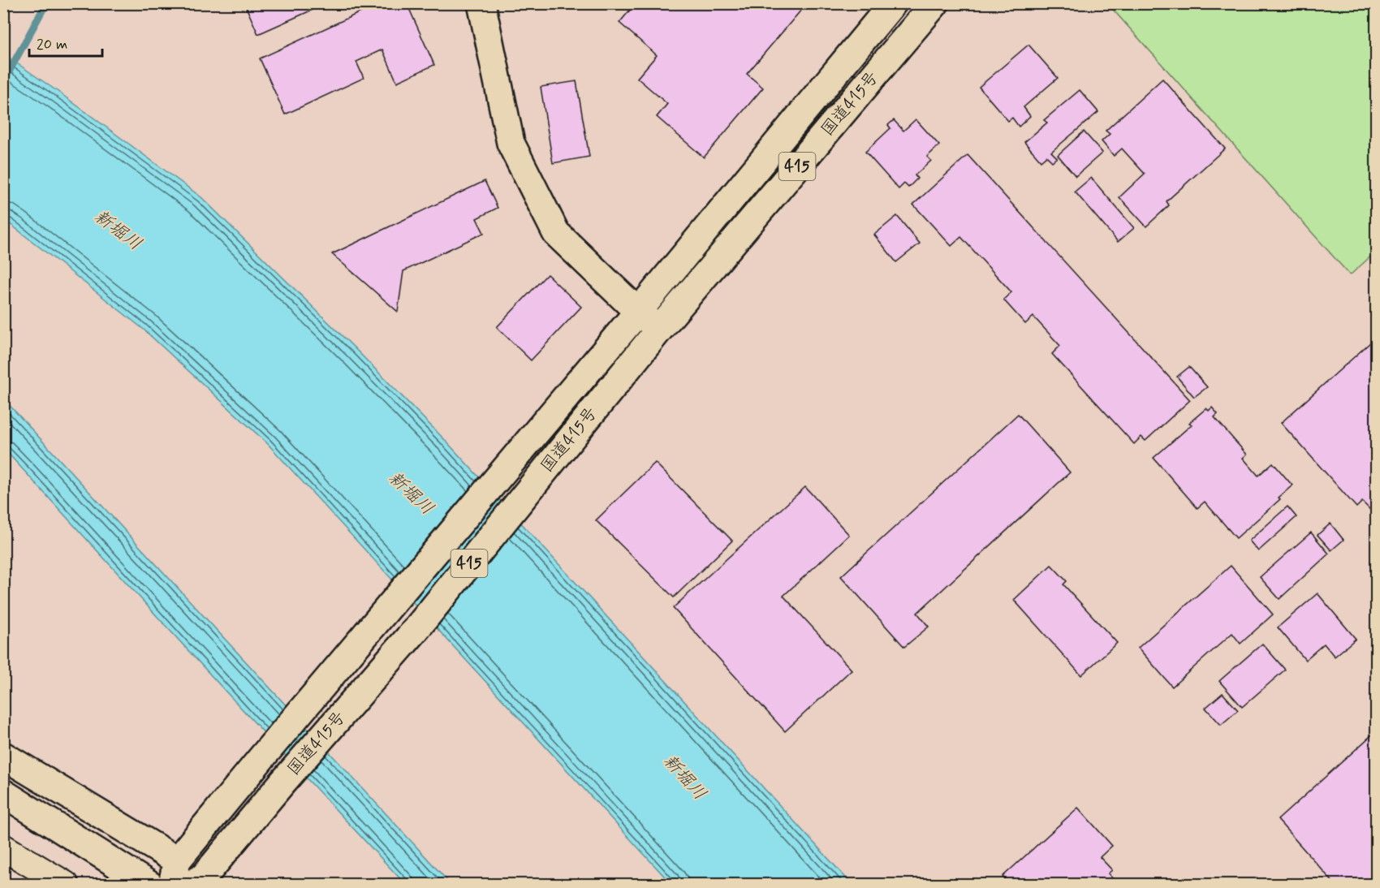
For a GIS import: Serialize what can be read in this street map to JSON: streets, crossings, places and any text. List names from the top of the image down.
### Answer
{
  "streets": {
    "main road": ["国道415号", "415"]
  },
  "water": ["新堀川"],
  "scale_bar": "20 m"
}
